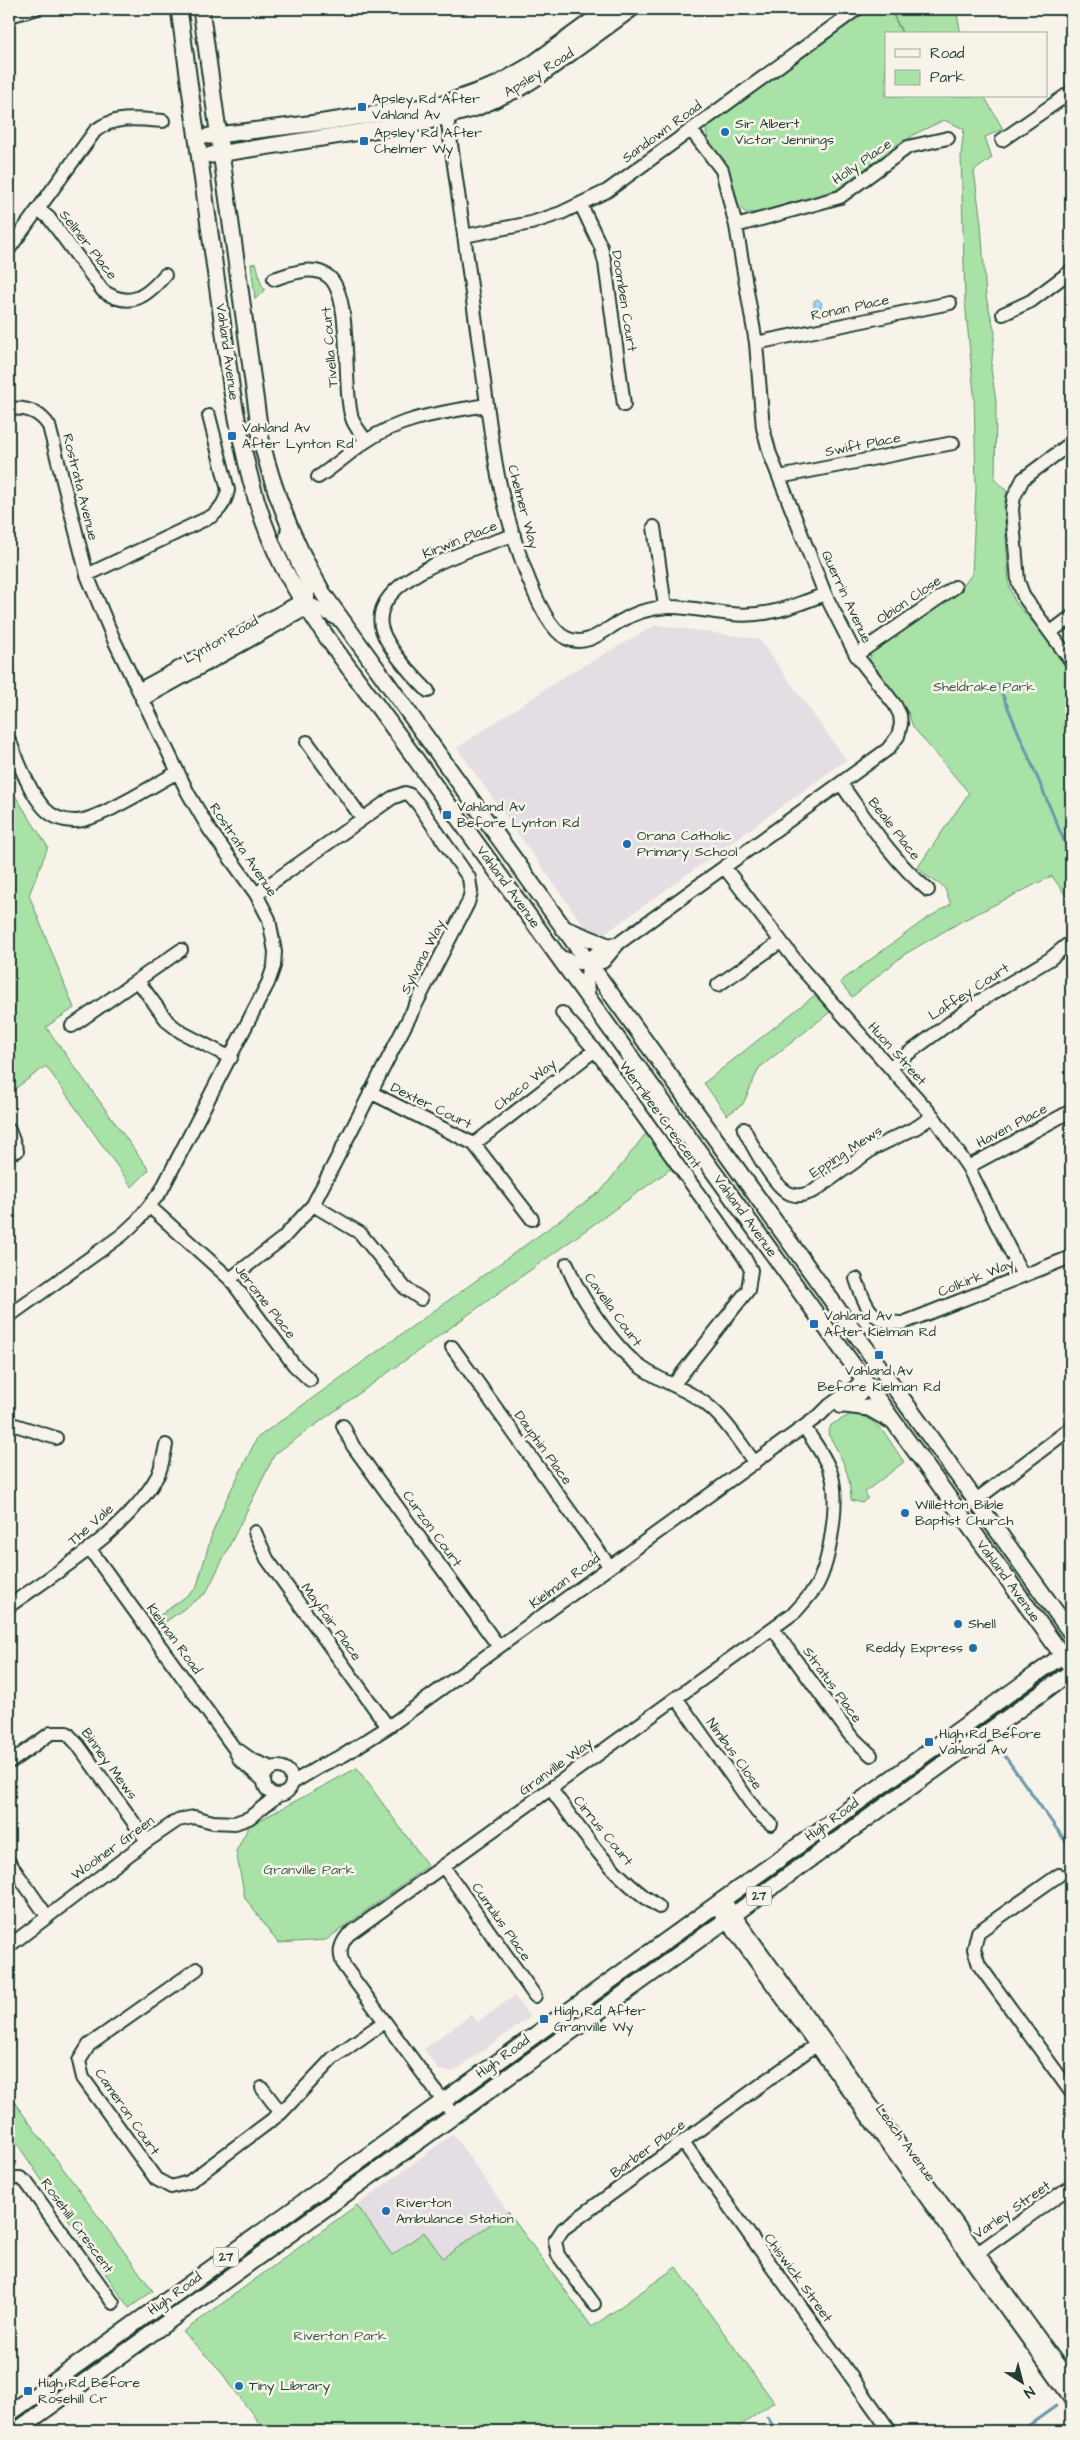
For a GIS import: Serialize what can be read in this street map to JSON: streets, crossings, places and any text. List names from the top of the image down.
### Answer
{
  "streets": {
    "main road": [
      "Apsley Road",
      "Vahland Avenue",
      "High Road",
      "27"
    ],
    "street": [
      "Sandown Road",
      "Holly Place",
      "Sellner Place",
      "Doomben Court",
      "Ronan Place",
      "Tivella Court",
      "Swift Place",
      "Rostrata Avenue",
      "Chelmer Way",
      "Kirwin Place",
      "Querrin Avenue",
      "Obion Close",
      "Lynton Road",
      "Beale Place",
      "Sylvana Way",
      "Laffey Court",
      "Huon Street",
      "Chaco Way",
      "Dexter Court",
      "Werribee Crescent",
      "Haven Place",
      "Epping Mews",
      "Colkirk Way",
      "Jerome Place",
      "Cavella Court",
      "Dauphin Place",
      "The Vale",
      "Curzon Court",
      "Kielman Road",
      "Mayfair Place",
      "Stratus Place",
      "Nimbus Close",
      "Binney Mews",
      "Granville Way",
      "Cirrus Court",
      "Woolner Green",
      "Cumulus Place",
      "Cameron Court",
      "Leach Avenue",
      "Barber Place",
      "Varley Street",
      "Rosehill Crescent",
      "Chiswick Street"
    ]
  },
  "crossings": [
    ["Apsley Road", "Vahland Avenue"],
    ["Apsley Road", "Chelmer Way"],
    ["Sandown Road", "Doomben Court"],
    ["Sandown Road", "Chelmer Way"],
    ["Sandown Road", "Querrin Avenue"],
    ["Holly Place", "Querrin Avenue"],
    ["Ronan Place", "Querrin Avenue"],
    ["Vahland Avenue", "Querrin Avenue"],
    ["Vahland Avenue", "Lynton Road"],
    ["Vahland Avenue", "Kielman Road"],
    ["Vahland Avenue", "High Road"],
    ["Swift Place", "Querrin Avenue"],
    ["Rostrata Avenue", "Lynton Road"],
    ["Rostrata Avenue", "Sylvana Way"],
    ["Rostrata Avenue", "Jerome Place"],
    ["Chelmer Way", "Kirwin Place"],
    ["Chelmer Way", "Querrin Avenue"],
    ["Querrin Avenue", "Obion Close"],
    ["Querrin Avenue", "Beale Place"],
    ["Querrin Avenue", "Huon Street"],
    ["Sylvana Way", "Dexter Court"],
    ["Sylvana Way", "Jerome Place"],
    ["Laffey Court", "Huon Street"],
    ["Huon Street", "Haven Place"],
    ["Huon Street", "Epping Mews"],
    ["Huon Street", "Colkirk Way"],
    ["Chaco Way", "Dexter Court"],
    ["Chaco Way", "Werribee Crescent"],
    ["Werribee Crescent", "Cavella Court"],
    ["Cavella Court", "Kielman Road"],
    ["Dauphin Place", "Kielman Road"],
    ["The Vale", "Kielman Road"],
    ["Curzon Court", "Kielman Road"],
    ["Kielman Road", "Mayfair Place"],
    ["Kielman Road", "Granville Way"],
    ["Kielman Road", "Woolner Green"],
    ["Stratus Place", "Granville Way"],
    ["Nimbus Close", "Granville Way"],
    ["Binney Mews", "Woolner Green"],
    ["Granville Way", "High Road"],
    ["Granville Way", "Cirrus Court"],
    ["Granville Way", "Cumulus Place"],
    ["Granville Way", "Cameron Court"],
    ["High Road", "Leach Avenue"],
    ["Leach Avenue", "Barber Place"],
    ["Leach Avenue", "Varley Street"],
    ["Barber Place", "Chiswick Street"]
  ],
  "parks": ["Sheldrake Park", "Granville Park", "Riverton Park"],
  "places": {
    "transit": [
      "Apsley Rd After Vahland Av",
      "Apsley Rd After Chelmer Wy",
      "Vahland Av After Lynton Rd",
      "Vahland Av Before Lynton Rd",
      "Vahland Av After Kielman Rd",
      "Vahland Av Before Kielman Rd",
      "High Rd Before Vahland Av",
      "High Rd After Granville Wy",
      "High Rd Before Rosehill Cr"
    ],
    "other": [
      "Sir Albert Victor Jennings",
      "Orana Catholic Primary School",
      "Willetton Bible Baptist Church",
      "Shell",
      "Reddy Express",
      "Riverton Ambulance Station",
      "Tiny Library"
    ]
  },
  "legend": ["Road", "Park"],
  "north": "bottom right"
}
